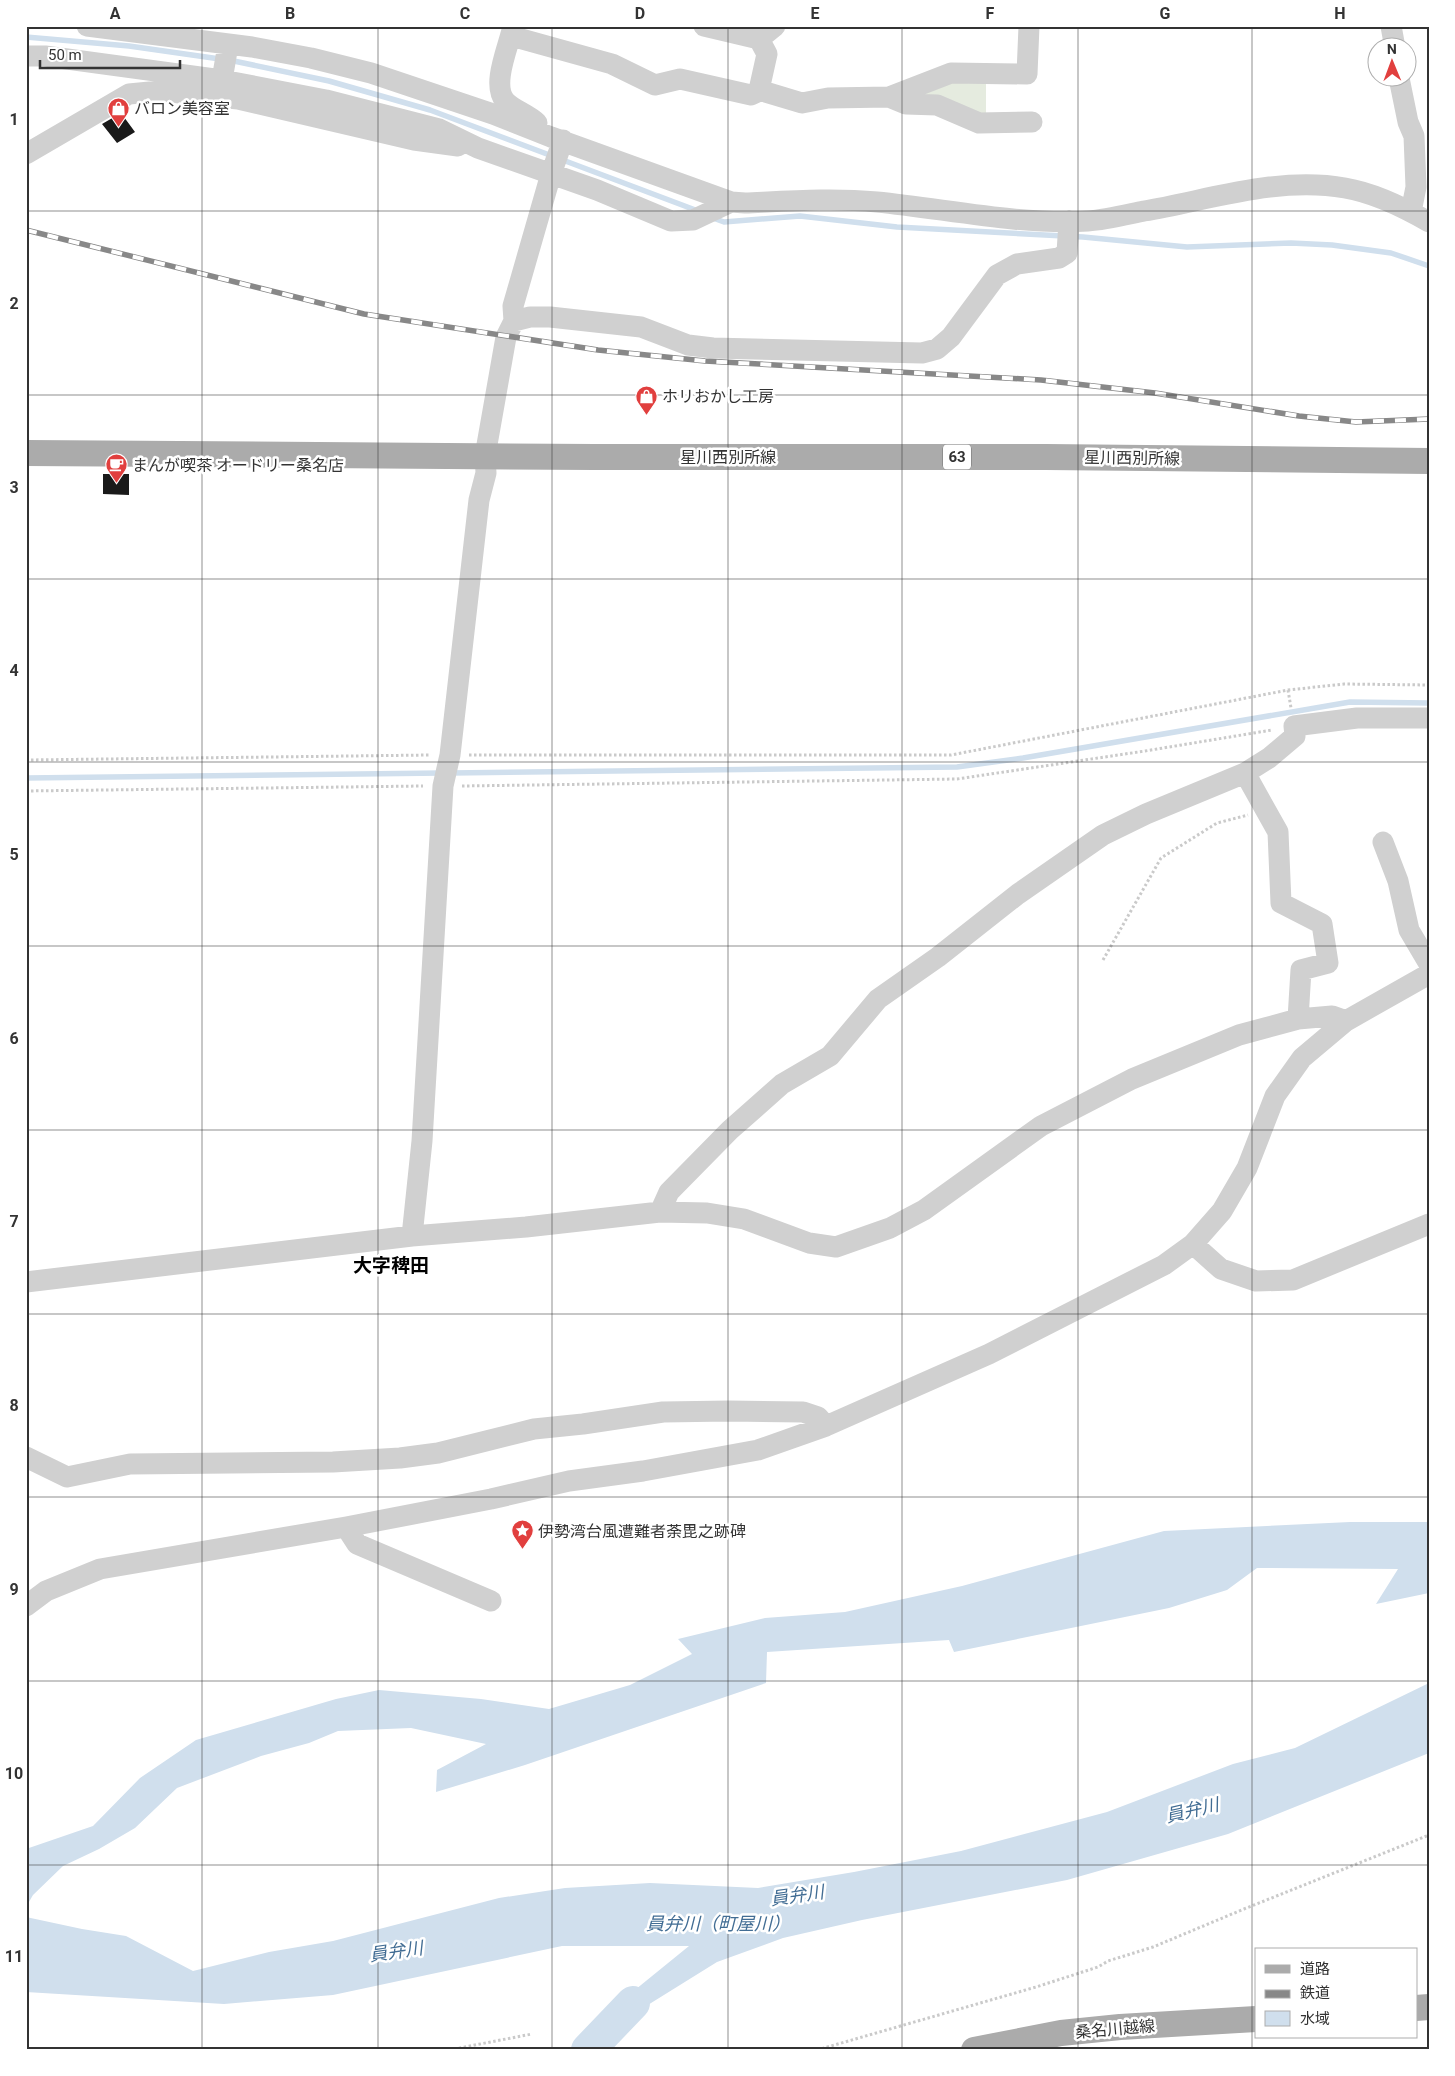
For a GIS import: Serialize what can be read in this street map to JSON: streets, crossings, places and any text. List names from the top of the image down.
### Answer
{
  "streets": {
    "main road": ["星川西別所線", "63", "桑名川越線"]
  },
  "districts": ["大字稗田"],
  "water": ["員弁川", "員弁川（町屋川）"],
  "places": {
    "shop": ["バロン美容室", "ホリおかし工房"],
    "cafe": ["まんが喫茶 オードリー桑名店"],
    "place": ["伊勢湾台風遭難者荼毘之跡碑"]
  },
  "legend": ["道路", "鉄道", "水域"],
  "scale_bar": "50 m",
  "north": "top",
  "grid": {
    "columns": [
      "A",
      "B",
      "C",
      "D",
      "E",
      "F",
      "G",
      "H"
    ],
    "rows": [
      "1",
      "2",
      "3",
      "4",
      "5",
      "6",
      "7",
      "8",
      "9",
      "10",
      "11"
    ]
  }
}
